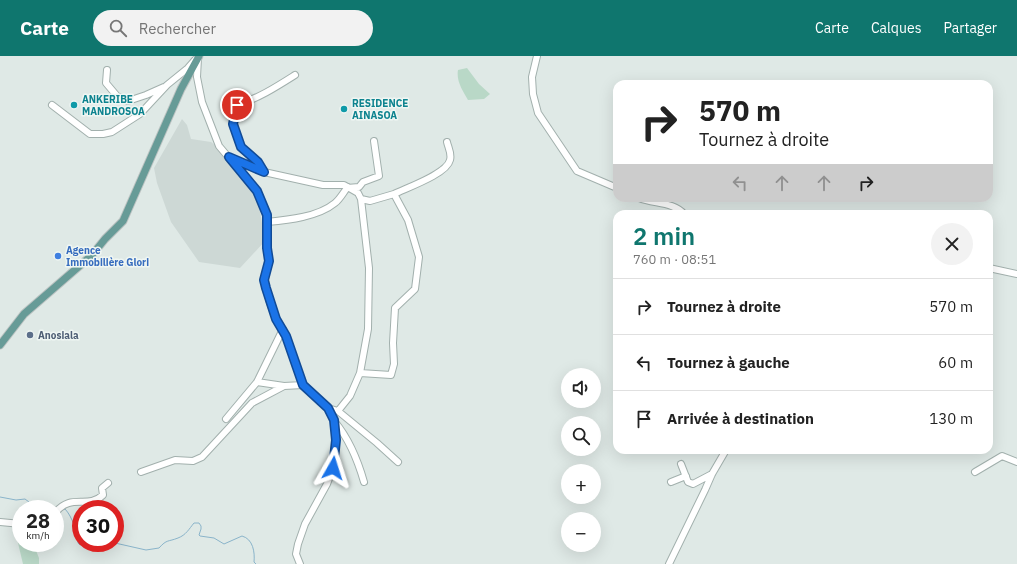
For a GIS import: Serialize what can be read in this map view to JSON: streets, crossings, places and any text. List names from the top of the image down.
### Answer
{
  "places": [
    "ANKERIBE MANDROSOA",
    "RESIDENCE AINASOA",
    "Agence Immobilière Glori",
    "Anosiala"
  ],
  "page": {
    "header": "Carte",
    "search": "Rechercher",
    "nav": ["Carte", "Calques", "Partager"],
    "turn": ["570 m", "Tournez à droite"],
    "heading": ["2 min", "760 m · 08:51"],
    "list": [
      {
        "name": "Tournez à droite",
        "value": "570 m"
      },
      {
        "name": "Tournez à gauche",
        "value": "60 m"
      },
      {
        "name": "Arrivée à destination",
        "value": "130 m"
      }
    ],
    "map_buttons": ["+", "−"],
    "speed": "28 km/h",
    "limit": "30"
  }
}
